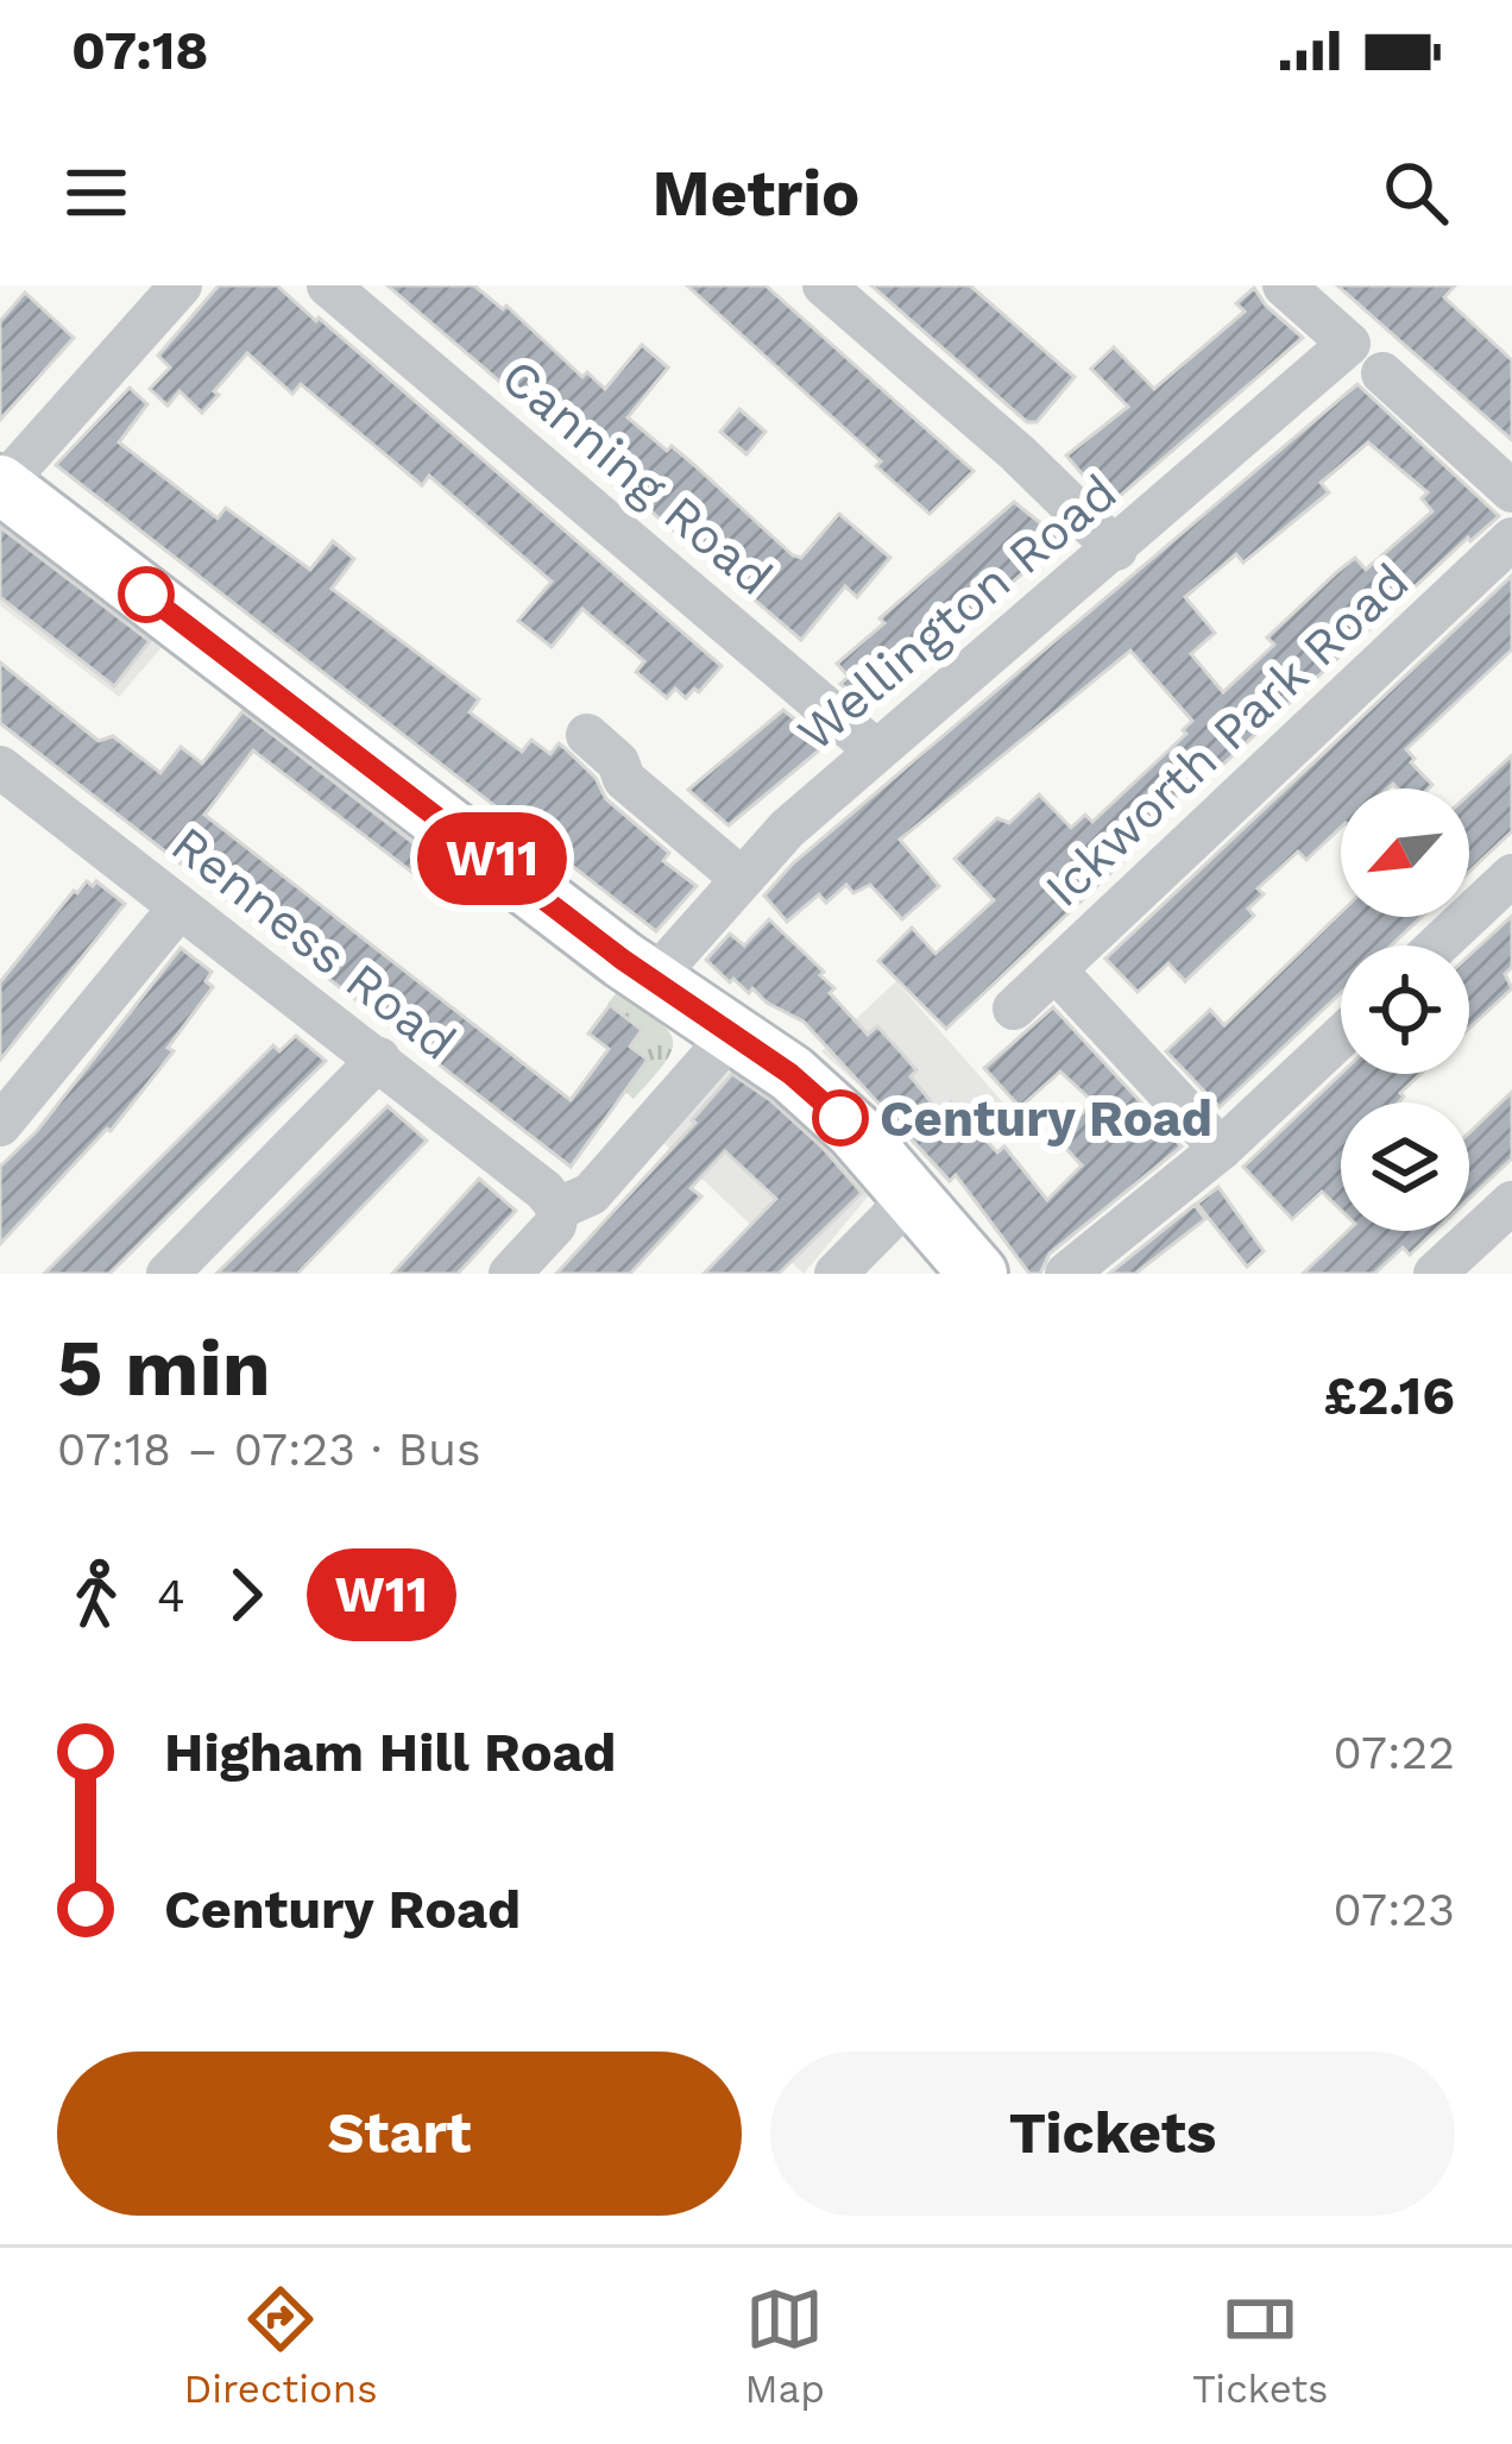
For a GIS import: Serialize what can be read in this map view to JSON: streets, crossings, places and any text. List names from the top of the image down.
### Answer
{
  "streets": {
    "street": [
      "Canning Road",
      "Wellington Road",
      "Ickworth Park Road",
      "Renness Road"
    ]
  },
  "crossings": [
    ["Canning Road", "Wellington Road"]
  ],
  "places": ["Century Road"],
  "lines": ["bus line W11"],
  "north": "bottom left",
  "page": {
    "status": "07:18",
    "header": "Metrio",
    "on_map": "W11",
    "heading": ["5 min", "07:18 – 07:23 · Bus", "£2.16"],
    "legs": ["4", "W11"],
    "list": [
      {
        "name": "Higham Hill Road",
        "value": "07:22"
      },
      {
        "name": "Century Road",
        "value": "07:23"
      }
    ],
    "buttons": ["Start", "Tickets"],
    "tabs": ["Directions", "Map", "Tickets"]
  }
}
